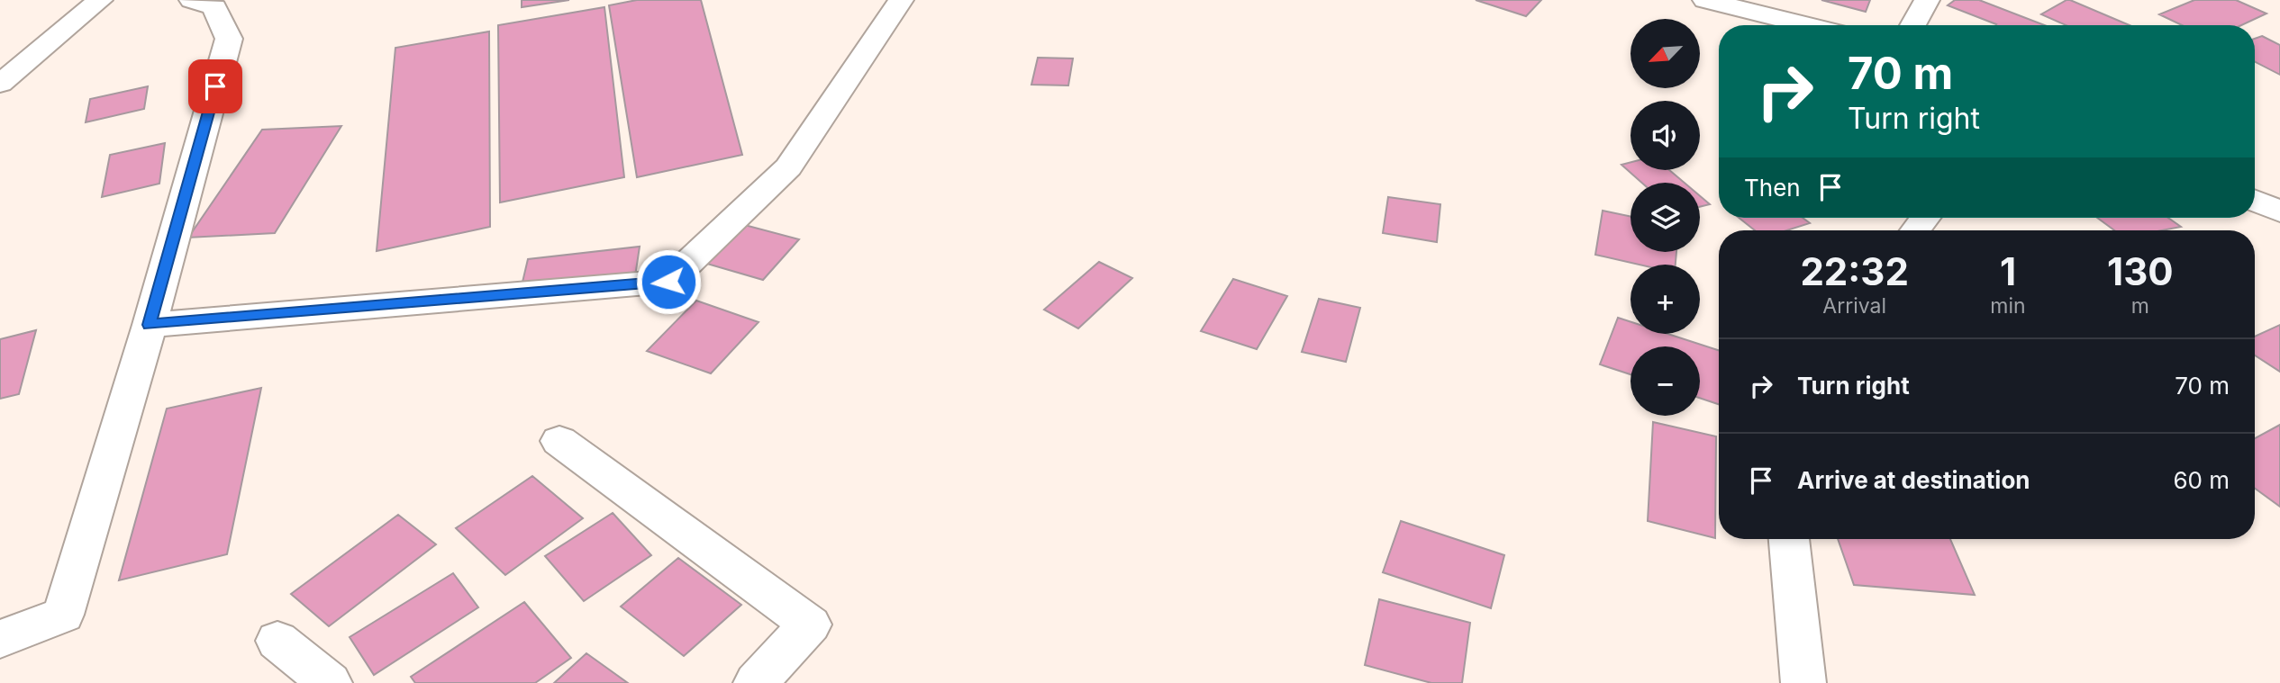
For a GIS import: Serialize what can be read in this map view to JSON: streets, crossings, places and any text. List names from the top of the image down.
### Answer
{
  "north": "bottom left",
  "page": {
    "map_buttons": ["+", "−"],
    "turn": ["70 m", "Turn right"],
    "then": "Then",
    "eta": [
      "22:32",
      "Arrival",
      "1",
      "min",
      "130",
      "m"
    ],
    "list": [
      {
        "name": "Turn right",
        "value": "70 m"
      },
      {
        "name": "Arrive at destination",
        "value": "60 m"
      }
    ]
  }
}
